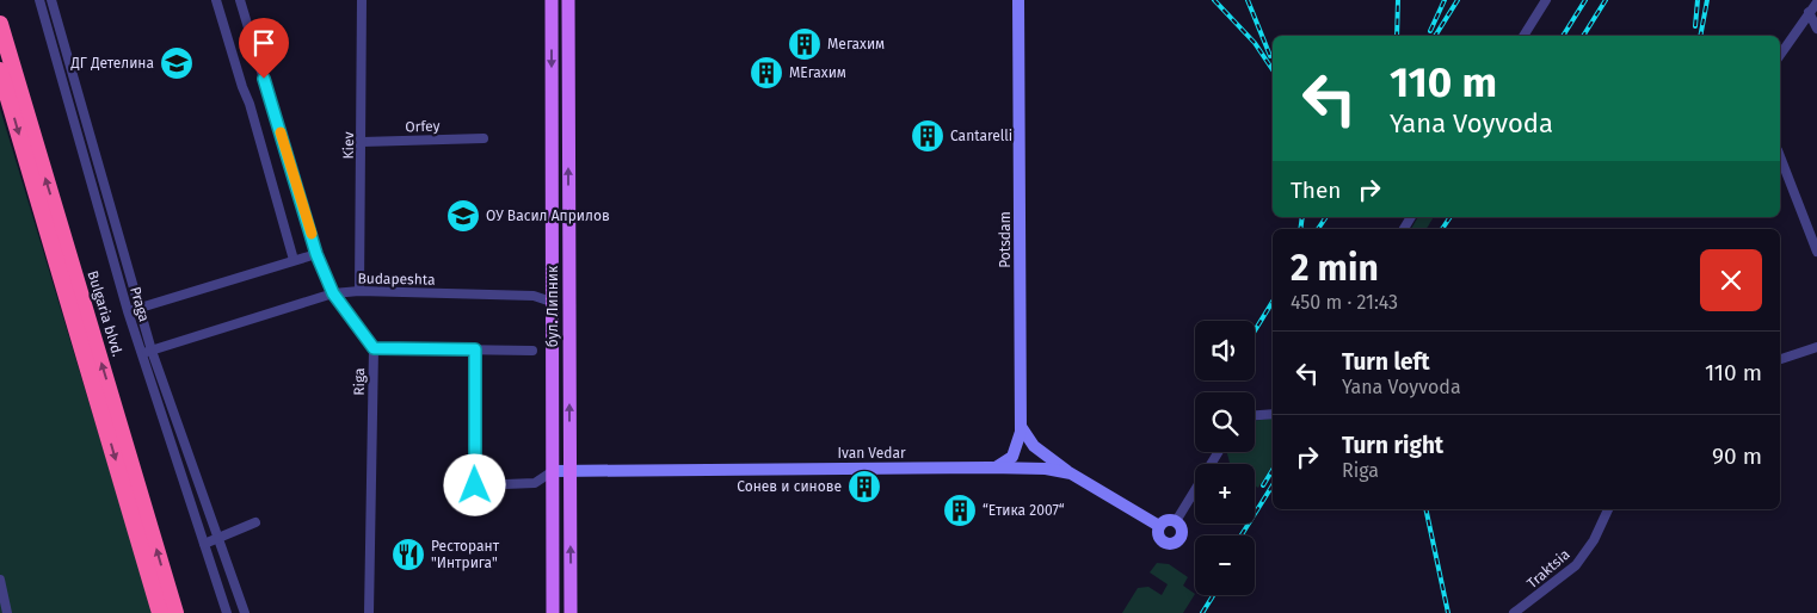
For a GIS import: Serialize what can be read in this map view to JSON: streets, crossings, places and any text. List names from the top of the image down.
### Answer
{
  "streets": {
    "highway": ["Bulgaria blvd."],
    "main road": ["бул. Липник"],
    "street": [
      "Orfey",
      "Kiev",
      "Potsdam",
      "Budapeshta",
      "Praga",
      "Riga",
      "Ivan Vedar",
      "Traktsia"
    ]
  },
  "crossings": [
    ["Orfey", "Kiev"],
    ["Kiev", "Budapeshta"],
    ["Potsdam", "Ivan Vedar"],
    ["Budapeshta", "Praga"],
    ["Budapeshta", "бул. Липник"],
    ["Budapeshta", "Riga"],
    ["бул. Липник", "Ivan Vedar"]
  ],
  "places": {
    "building": [
      "Мегахим",
      "МЕгахим",
      "Cantarelli",
      "Сонев и синове",
      "“Етика 2007“"
    ],
    "school or university": ["ДГ Детелина", "ОУ Васил Априлов"],
    "restaurant": ["Ресторант \"Интрига\""]
  },
  "page": {
    "turn": ["110 m", "Yana Voyvoda"],
    "then": "Then",
    "heading": ["2 min", "450 m · 21:43"],
    "map_buttons": ["+", "−"],
    "list": [
      {
        "name": "Turn left",
        "note": "Yana Voyvoda",
        "value": "110 m"
      },
      {
        "name": "Turn right",
        "note": "Riga",
        "value": "90 m"
      }
    ]
  }
}
